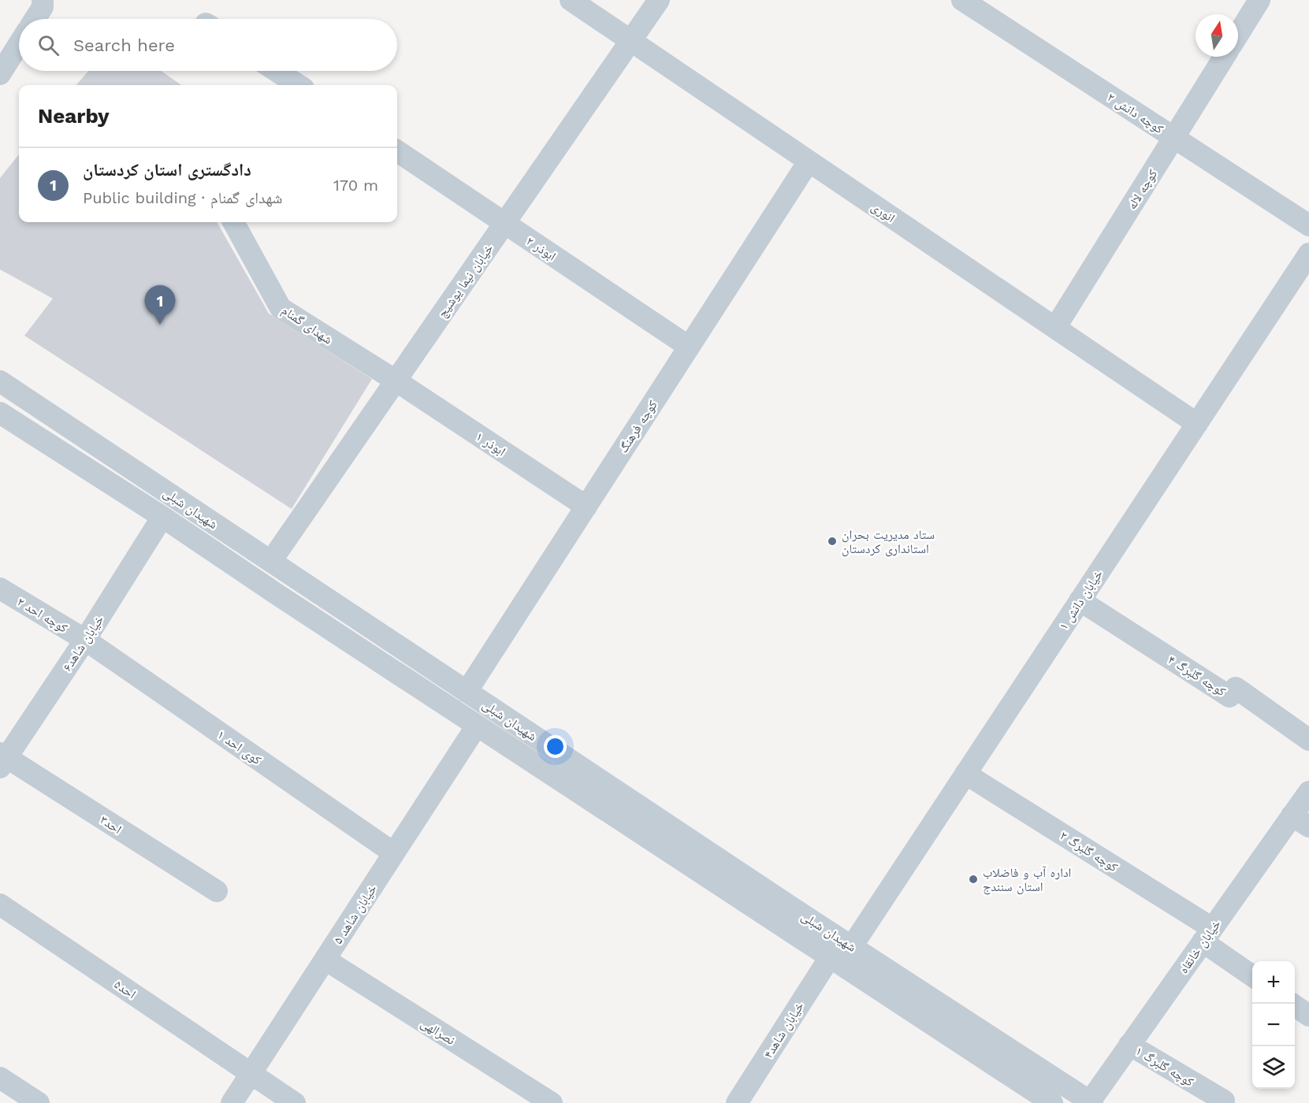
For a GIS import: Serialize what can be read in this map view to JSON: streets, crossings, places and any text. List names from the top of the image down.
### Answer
{
  "streets": {
    "street": [
      "کوچه دانش ۲",
      "کوچه لاله",
      "انوری",
      "ابوذر ۲",
      "خیابان نیما یوشیج",
      "شهدای گمنام",
      "کوچه فرهنگ",
      "ابوذر ۱",
      "شهیدان شبلی",
      "خیابان دانش ۱",
      "کوچه احد ۲",
      "خیابان شاهد۶",
      "کوچه گلبرگ ۴",
      "کوی احد ۱",
      "احد۳",
      "کوچه گلبرگ ۲",
      "خیابان شاهد ۵",
      "خیابان خانقاه",
      "احد۵",
      "خیابان شاهد۴",
      "نصرالهی",
      "کوچه گلبرگ ۱"
    ]
  },
  "crossings": [
    ["کوچه دانش ۲", "کوچه لاله"],
    ["کوچه لاله", "انوری"],
    ["انوری", "خیابان نیما یوشیج"],
    ["انوری", "کوچه فرهنگ"],
    ["انوری", "خیابان دانش ۱"],
    ["ابوذر ۲", "خیابان نیما یوشیج"],
    ["ابوذر ۲", "کوچه فرهنگ"],
    ["خیابان نیما یوشیج", "شهدای گمنام"],
    ["خیابان نیما یوشیج", "ابوذر ۱"],
    ["خیابان نیما یوشیج", "شهیدان شبلی"],
    ["شهدای گمنام", "ابوذر ۱"],
    ["کوچه فرهنگ", "ابوذر ۱"],
    ["کوچه فرهنگ", "شهیدان شبلی"],
    ["شهیدان شبلی", "خیابان دانش ۱"],
    ["شهیدان شبلی", "خیابان شاهد۶"],
    ["شهیدان شبلی", "خیابان شاهد ۵"],
    ["شهیدان شبلی", "خیابان خانقاه"],
    ["شهیدان شبلی", "خیابان شاهد۴"],
    ["خیابان دانش ۱", "کوچه گلبرگ ۴"],
    ["خیابان دانش ۱", "کوچه گلبرگ ۲"],
    ["کوچه احد ۲", "خیابان شاهد۶"],
    ["کوچه احد ۲", "کوی احد ۱"],
    ["خیابان شاهد۶", "کوی احد ۱"],
    ["خیابان شاهد۶", "احد۳"],
    ["کوی احد ۱", "خیابان شاهد ۵"],
    ["کوچه گلبرگ ۲", "خیابان خانقاه"],
    ["خیابان شاهد ۵", "احد۵"],
    ["خیابان شاهد ۵", "نصرالهی"],
    ["خیابان خانقاه", "کوچه گلبرگ ۱"]
  ],
  "places": ["ستاد مدیریت بحران استانداری کردستان", "اداره آب و فاضلاب استان سنندج"],
  "north": "top",
  "page": {
    "search": "Search here",
    "heading": "Nearby",
    "list": [
      {
        "mark": "1",
        "name": "دادگستری استان کردستان",
        "note": "Public building · شهدای گمنام",
        "value": "170 m"
      }
    ],
    "pins": "1",
    "map_buttons": ["+", "−"]
  }
}
